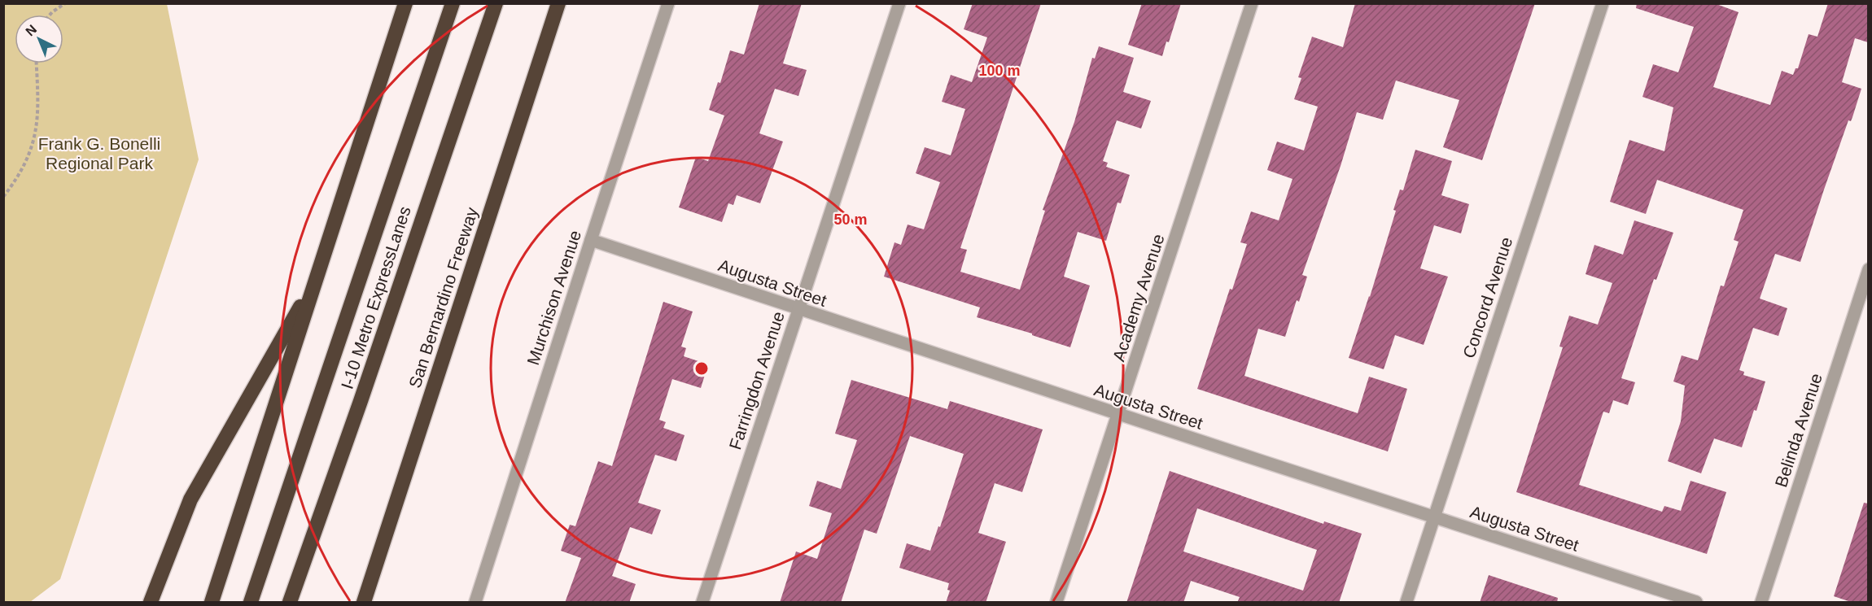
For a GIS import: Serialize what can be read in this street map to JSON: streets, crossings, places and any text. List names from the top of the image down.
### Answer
{
  "streets": {
    "highway": ["I-10 Metro ExpressLanes", "San Bernardino Freeway"],
    "street": [
      "Augusta Street",
      "Murchison Avenue",
      "Academy Avenue",
      "Concord Avenue",
      "Farringdon Avenue",
      "Belinda Avenue"
    ]
  },
  "crossings": [
    ["Augusta Street", "Murchison Avenue"],
    ["Augusta Street", "Academy Avenue"],
    ["Augusta Street", "Concord Avenue"],
    ["Augusta Street", "Farringdon Avenue"]
  ],
  "parks": ["Frank G. Bonelli Regional Park"],
  "north": "top left",
  "rings": ["100 m", "50 m"]
}
